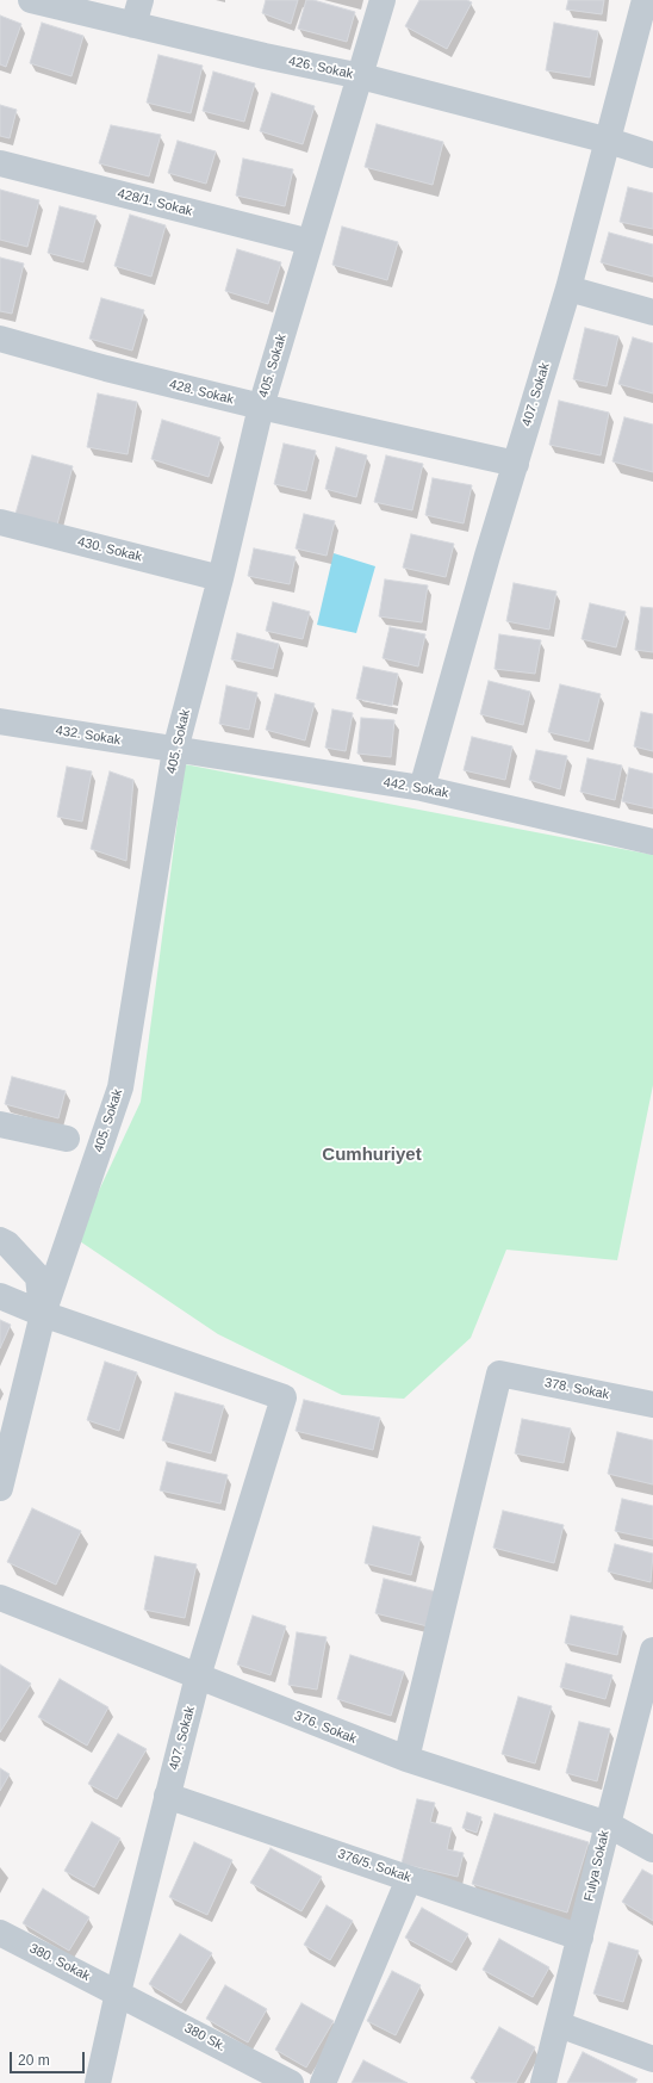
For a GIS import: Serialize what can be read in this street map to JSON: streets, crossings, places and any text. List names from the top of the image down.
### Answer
{
  "streets": {
    "street": [
      "426. Sokak",
      "428/1. Sokak",
      "405. Sokak",
      "428. Sokak",
      "407. Sokak",
      "430. Sokak",
      "432. Sokak",
      "442. Sokak",
      "378. Sokak",
      "376. Sokak",
      "376/5. Sokak",
      "Fulya Sokak",
      "380. Sokak",
      "380 Sk."
    ]
  },
  "crossings": [
    ["426. Sokak", "405. Sokak"],
    ["426. Sokak", "407. Sokak"],
    ["428/1. Sokak", "405. Sokak"],
    ["405. Sokak", "428. Sokak"],
    ["405. Sokak", "407. Sokak"],
    ["405. Sokak", "430. Sokak"],
    ["405. Sokak", "432. Sokak"],
    ["405. Sokak", "442. Sokak"],
    ["428. Sokak", "407. Sokak"],
    ["407. Sokak", "442. Sokak"],
    ["407. Sokak", "376. Sokak"],
    ["407. Sokak", "376/5. Sokak"],
    ["407. Sokak", "380. Sokak"],
    ["407. Sokak", "380 Sk."],
    ["432. Sokak", "442. Sokak"],
    ["378. Sokak", "376. Sokak"],
    ["376. Sokak", "Fulya Sokak"],
    ["376/5. Sokak", "Fulya Sokak"],
    ["380. Sokak", "380 Sk."]
  ],
  "districts": ["Cumhuriyet"],
  "scale_bar": "20 m"
}
